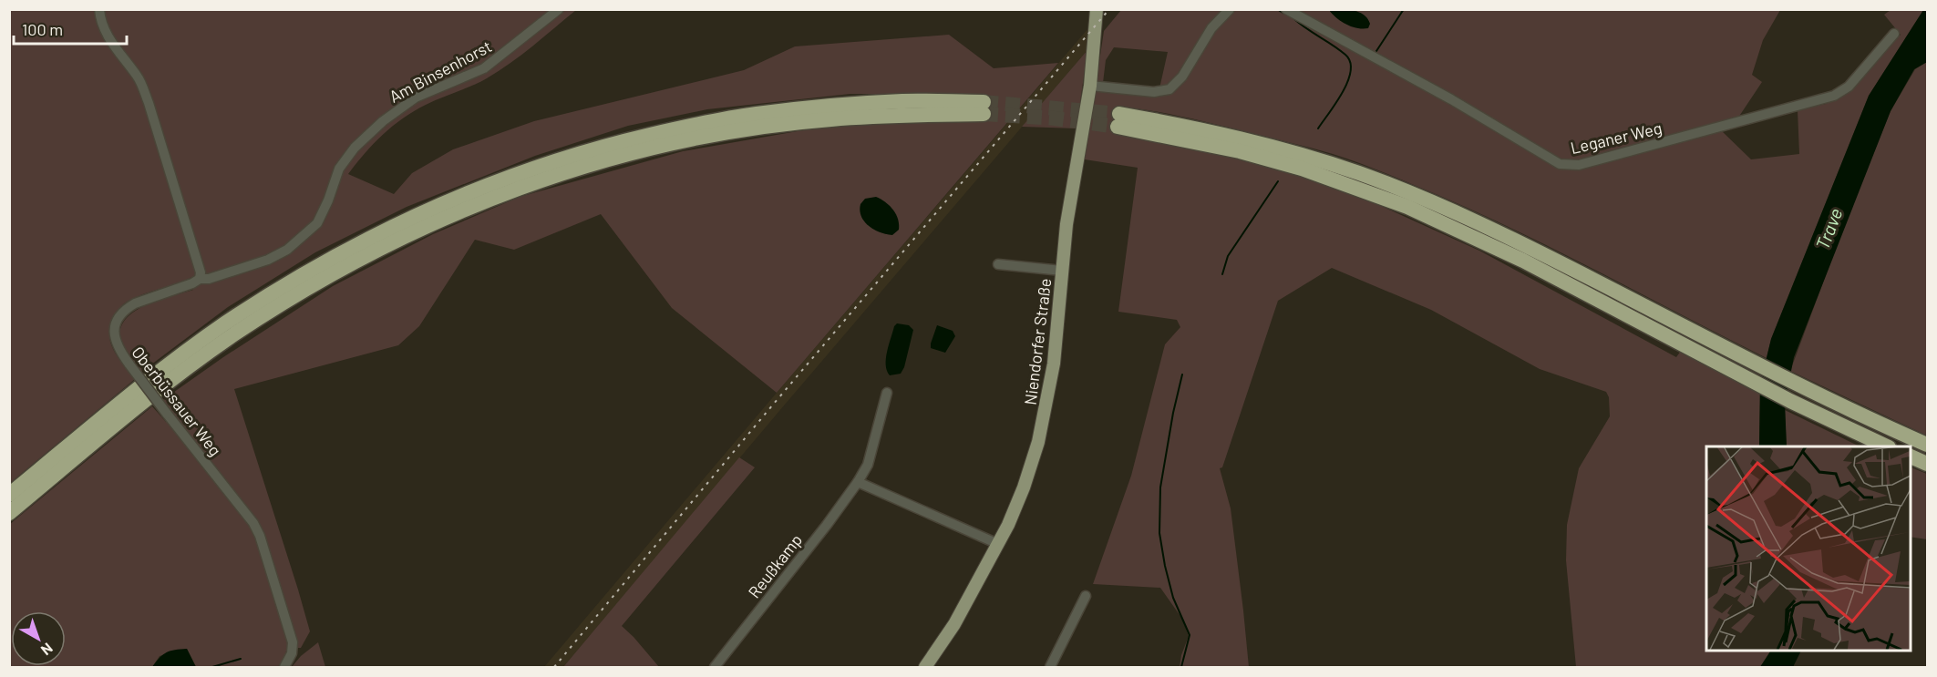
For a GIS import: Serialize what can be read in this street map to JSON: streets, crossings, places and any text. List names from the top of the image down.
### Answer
{
  "streets": {
    "main road": ["Niendorfer Straße"],
    "street": [
      "Am Binsenhorst",
      "Leganer Weg",
      "Oberbüssauer Weg",
      "Reußkamp"
    ]
  },
  "crossings": [
    ["Am Binsenhorst", "Oberbüssauer Weg"]
  ],
  "water": ["Trave"],
  "scale_bar": "100 m",
  "north": "bottom right"
}
